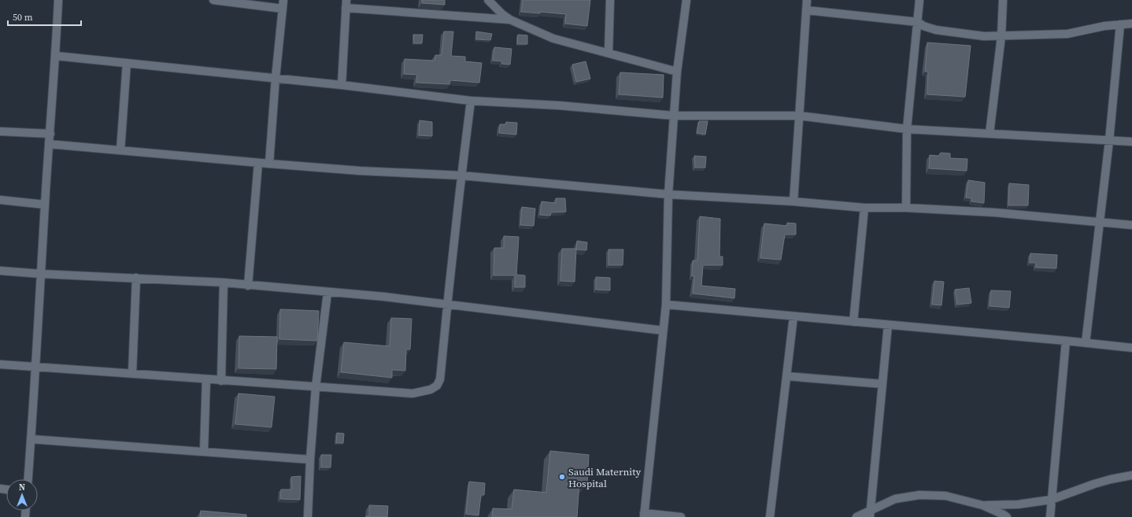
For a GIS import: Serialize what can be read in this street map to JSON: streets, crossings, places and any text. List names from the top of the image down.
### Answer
{
  "places": ["Saudi Maternity Hospital"],
  "scale_bar": "50 m",
  "north": "top"
}
